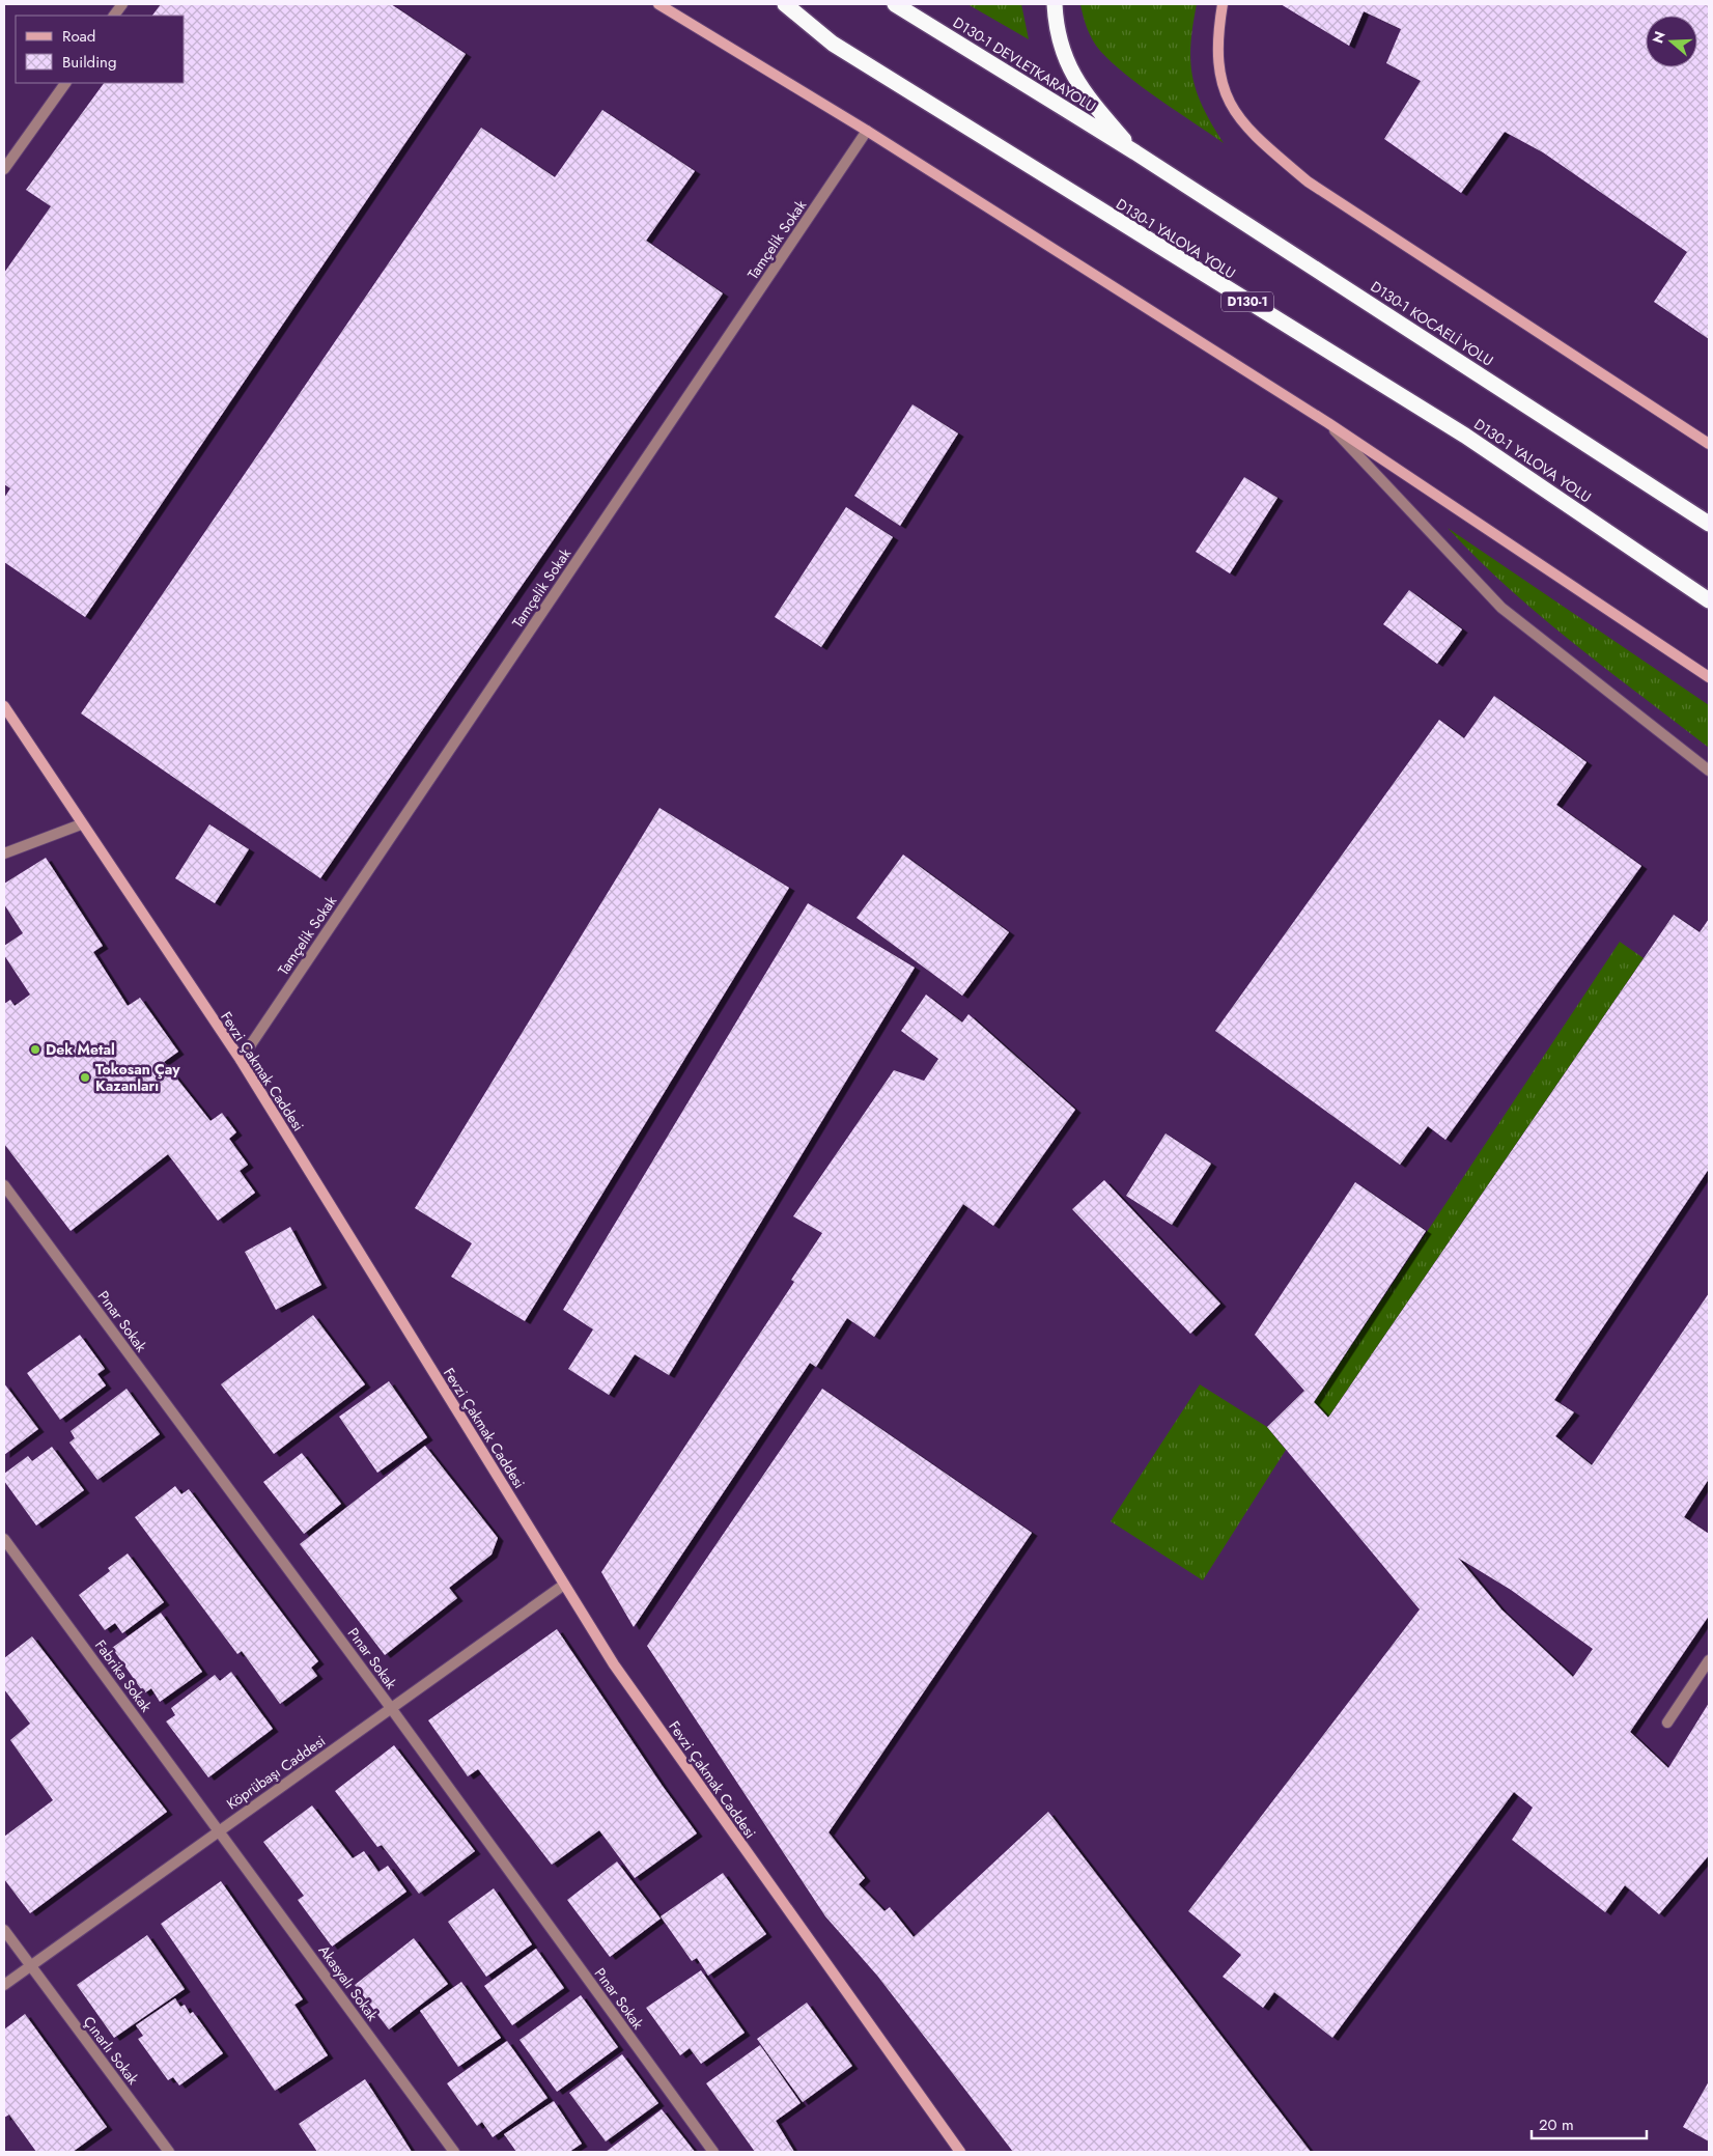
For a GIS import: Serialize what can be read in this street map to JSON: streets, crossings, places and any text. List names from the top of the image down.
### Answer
{
  "streets": {
    "highway": [
      "D130-1 DEVLETKARAYOLU",
      "D130-1 YALOVA YOLU",
      "D130-1",
      "D130-1 KOCAELİ YOLU"
    ],
    "street": [
      "Tamçelik Sokak",
      "Fevzi Çakmak Caddesi",
      "Pınar Sokak",
      "Fabrika Sokak",
      "Köprübaşı Caddesi",
      "Akasyalı Sokak",
      "Çınarlı Sokak"
    ]
  },
  "crossings": [
    ["D130-1 DEVLETKARAYOLU", "D130-1 KOCAELİ YOLU"],
    ["Tamçelik Sokak", "Fevzi Çakmak Caddesi"],
    ["Fevzi Çakmak Caddesi", "Köprübaşı Caddesi"],
    ["Pınar Sokak", "Köprübaşı Caddesi"],
    ["Fabrika Sokak", "Köprübaşı Caddesi"],
    ["Fabrika Sokak", "Akasyalı Sokak"],
    ["Köprübaşı Caddesi", "Akasyalı Sokak"],
    ["Köprübaşı Caddesi", "Çınarlı Sokak"]
  ],
  "places": ["Dek Metal", "Tokosan Çay Kazanları"],
  "legend": ["Road", "Building"],
  "scale_bar": "20 m",
  "north": "left"
}
